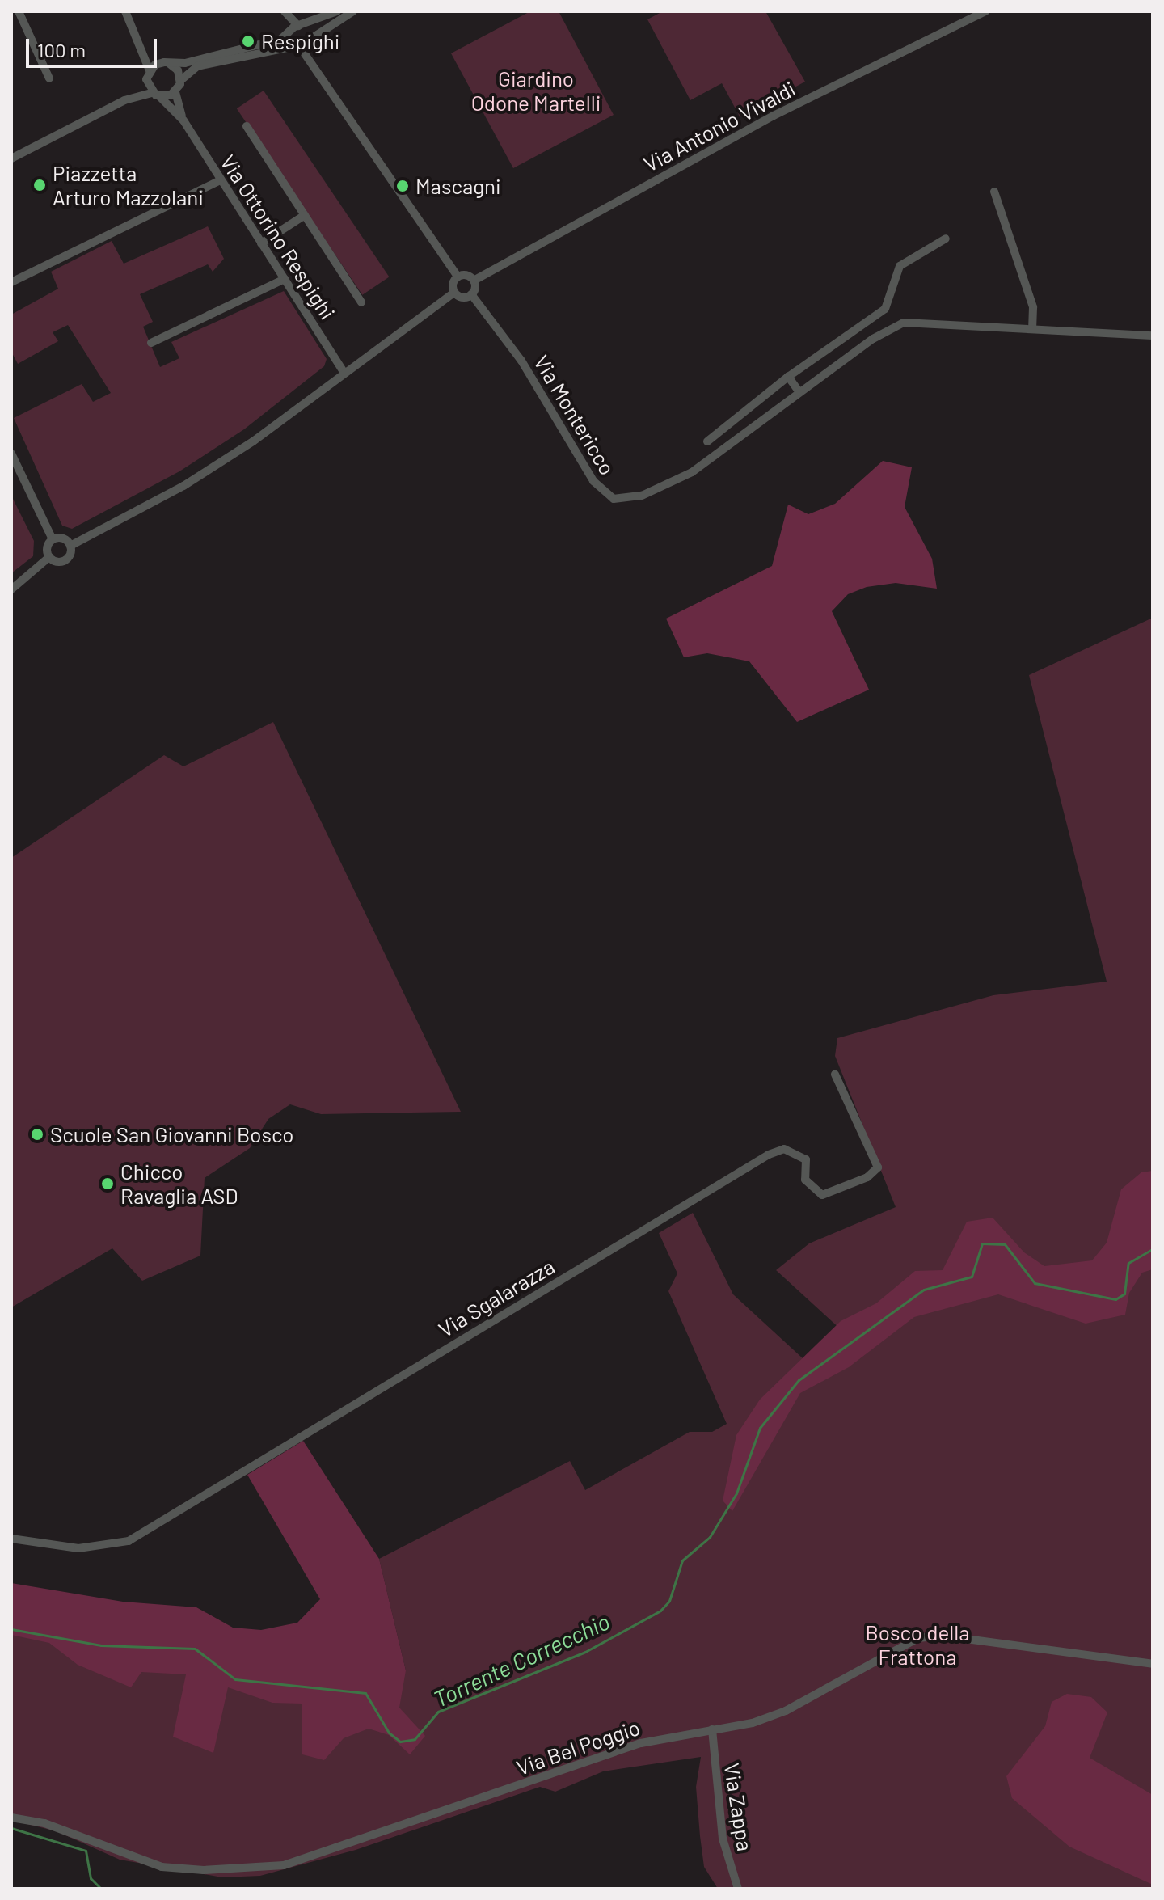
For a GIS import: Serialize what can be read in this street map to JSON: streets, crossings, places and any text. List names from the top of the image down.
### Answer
{
  "streets": {
    "street": [
      "Via Antonio Vivaldi",
      "Via Ottorino Respighi",
      "Via Montericco",
      "Via Sgalarazza",
      "Via Bel Poggio",
      "Via Zappa"
    ]
  },
  "crossings": [
    ["Via Bel Poggio", "Via Zappa"]
  ],
  "water": ["Torrente Correcchio"],
  "parks": ["Giardino Odone Martelli", "Bosco della Frattona"],
  "places": [
    "Respighi",
    "Piazzetta Arturo Mazzolani",
    "Mascagni",
    "Scuole San Giovanni Bosco",
    "Chicco Ravaglia ASD"
  ],
  "scale_bar": "100 m"
}
